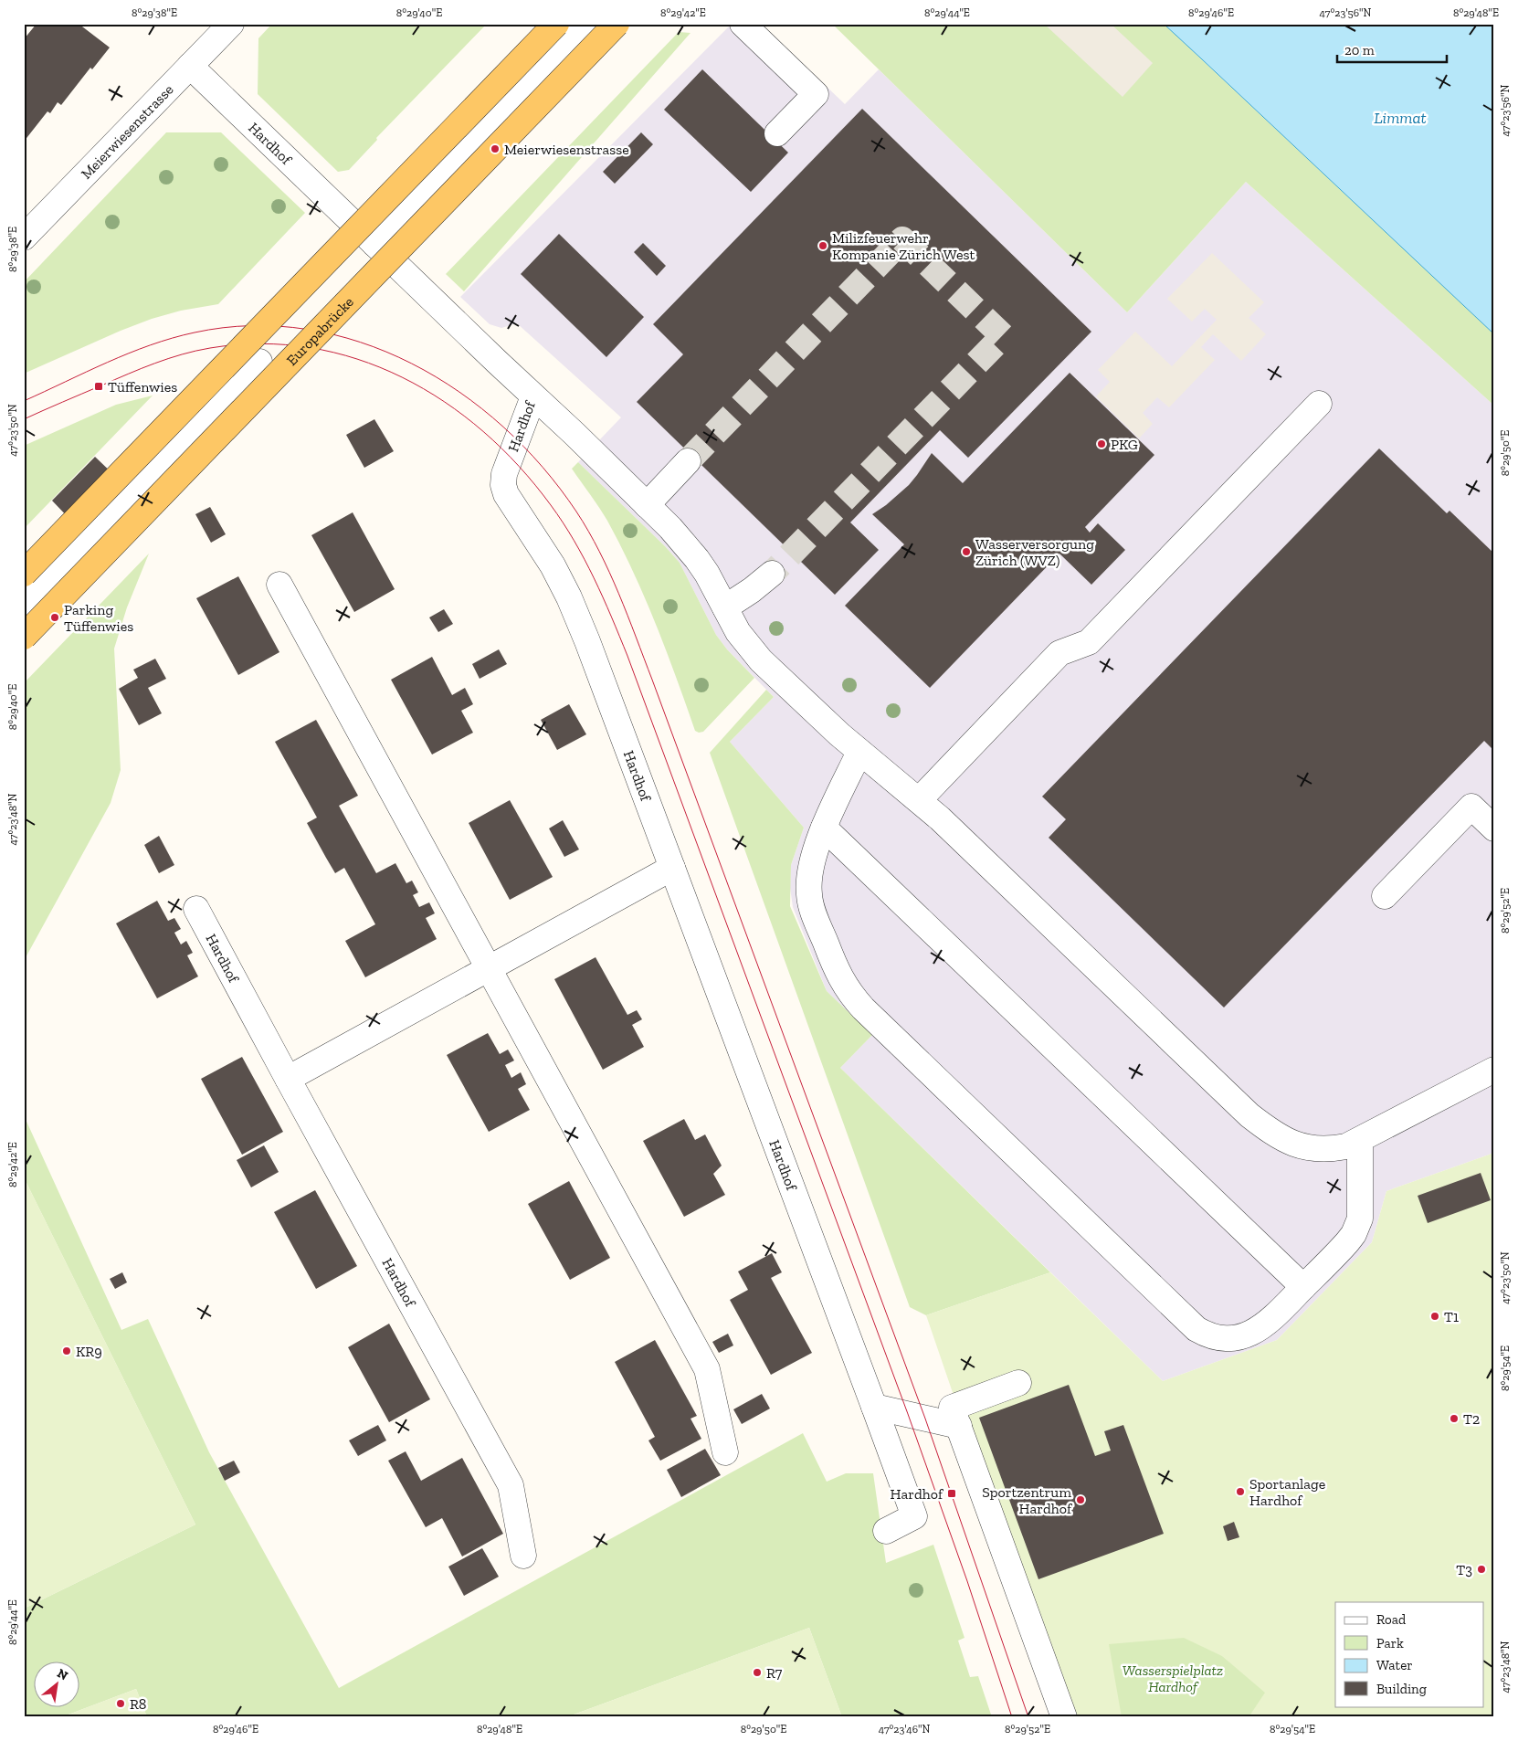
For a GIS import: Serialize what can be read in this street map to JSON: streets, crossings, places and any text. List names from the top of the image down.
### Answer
{
  "streets": {
    "main road": ["Europabrücke"],
    "street": ["Meierwiesenstrasse", "Hardhof"]
  },
  "crossings": [
    ["Meierwiesenstrasse", "Hardhof"]
  ],
  "water": ["Limmat"],
  "parks": ["Wasserspielplatz Hardhof"],
  "places": {
    "other": [
      "Meierwiesenstrasse",
      "Milizfeuerwehr Kompanie Zürich West",
      "PKG",
      "Wasserversorgung Zürich (WVZ)",
      "Parking Tüffenwies",
      "T1",
      "KR9",
      "T2",
      "Sportanlage Hardhof",
      "Sportzentrum Hardhof",
      "T3",
      "R7",
      "R8"
    ],
    "transit": ["Tüffenwies", "Hardhof"]
  },
  "legend": [
    "Road",
    "Park",
    "Water",
    "Building"
  ],
  "scale_bar": "20 m",
  "north": "top right",
  "coordinates": [
    "8°29'38\"E",
    "8°29'40\"E",
    "8°29'42\"E",
    "8°29'44\"E",
    "8°29'46\"E",
    "47°23'56\"N",
    "8°29'48\"E",
    "47°23'50\"N",
    "8°29'50\"E",
    "47°23'48\"N",
    "8°29'52\"E",
    "8°29'54\"E",
    "47°23'46\"N"
  ]
}
